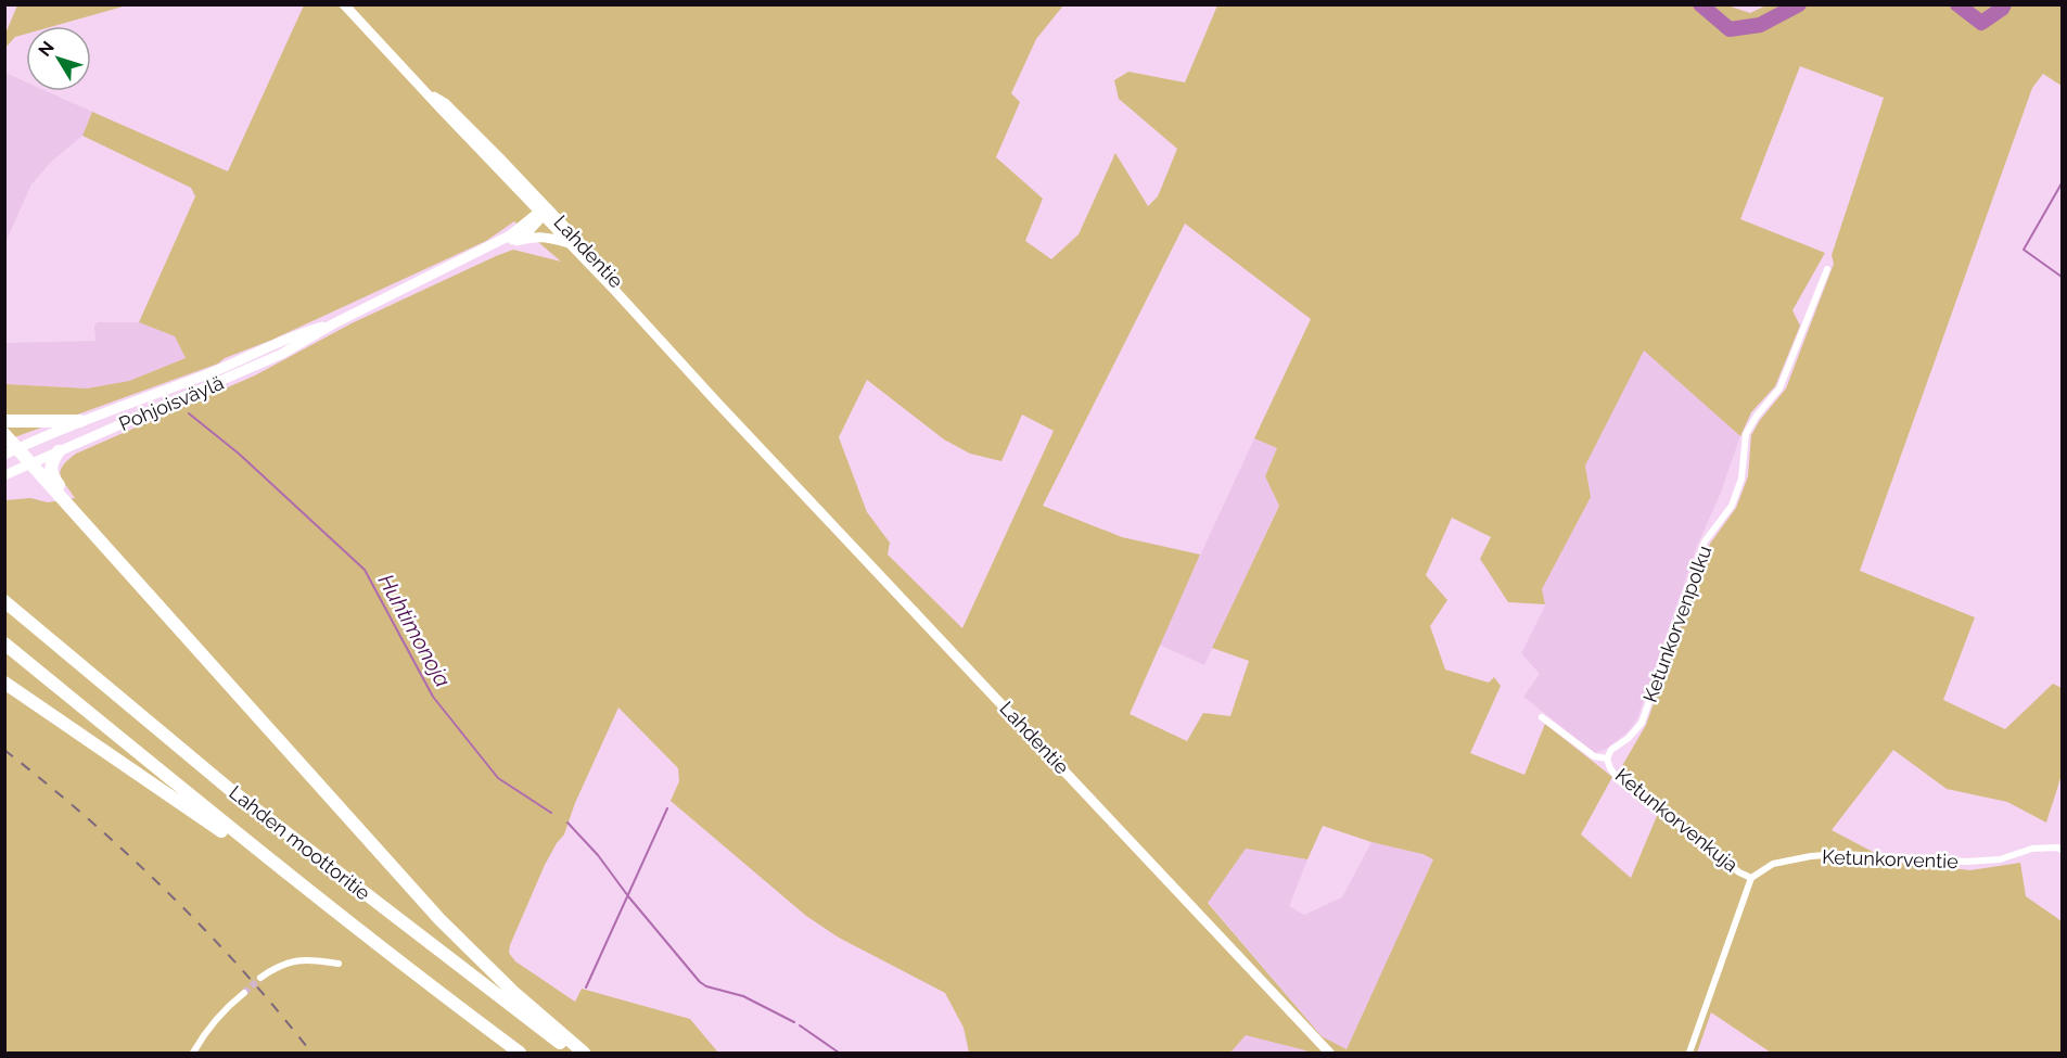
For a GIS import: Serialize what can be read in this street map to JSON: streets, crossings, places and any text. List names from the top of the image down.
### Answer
{
  "streets": {
    "highway": ["Lahden moottoritie"],
    "main road": ["Lahdentie", "Pohjoisväylä"],
    "street": ["Ketunkorvenpolku", "Ketunkorvenkuja", "Ketunkorventie"]
  },
  "crossings": [
    ["Lahdentie", "Pohjoisväylä"],
    ["Ketunkorvenpolku", "Ketunkorvenkuja"],
    ["Ketunkorvenkuja", "Ketunkorventie"]
  ],
  "water": ["Huhtimonoja"],
  "north": "top left"
}
